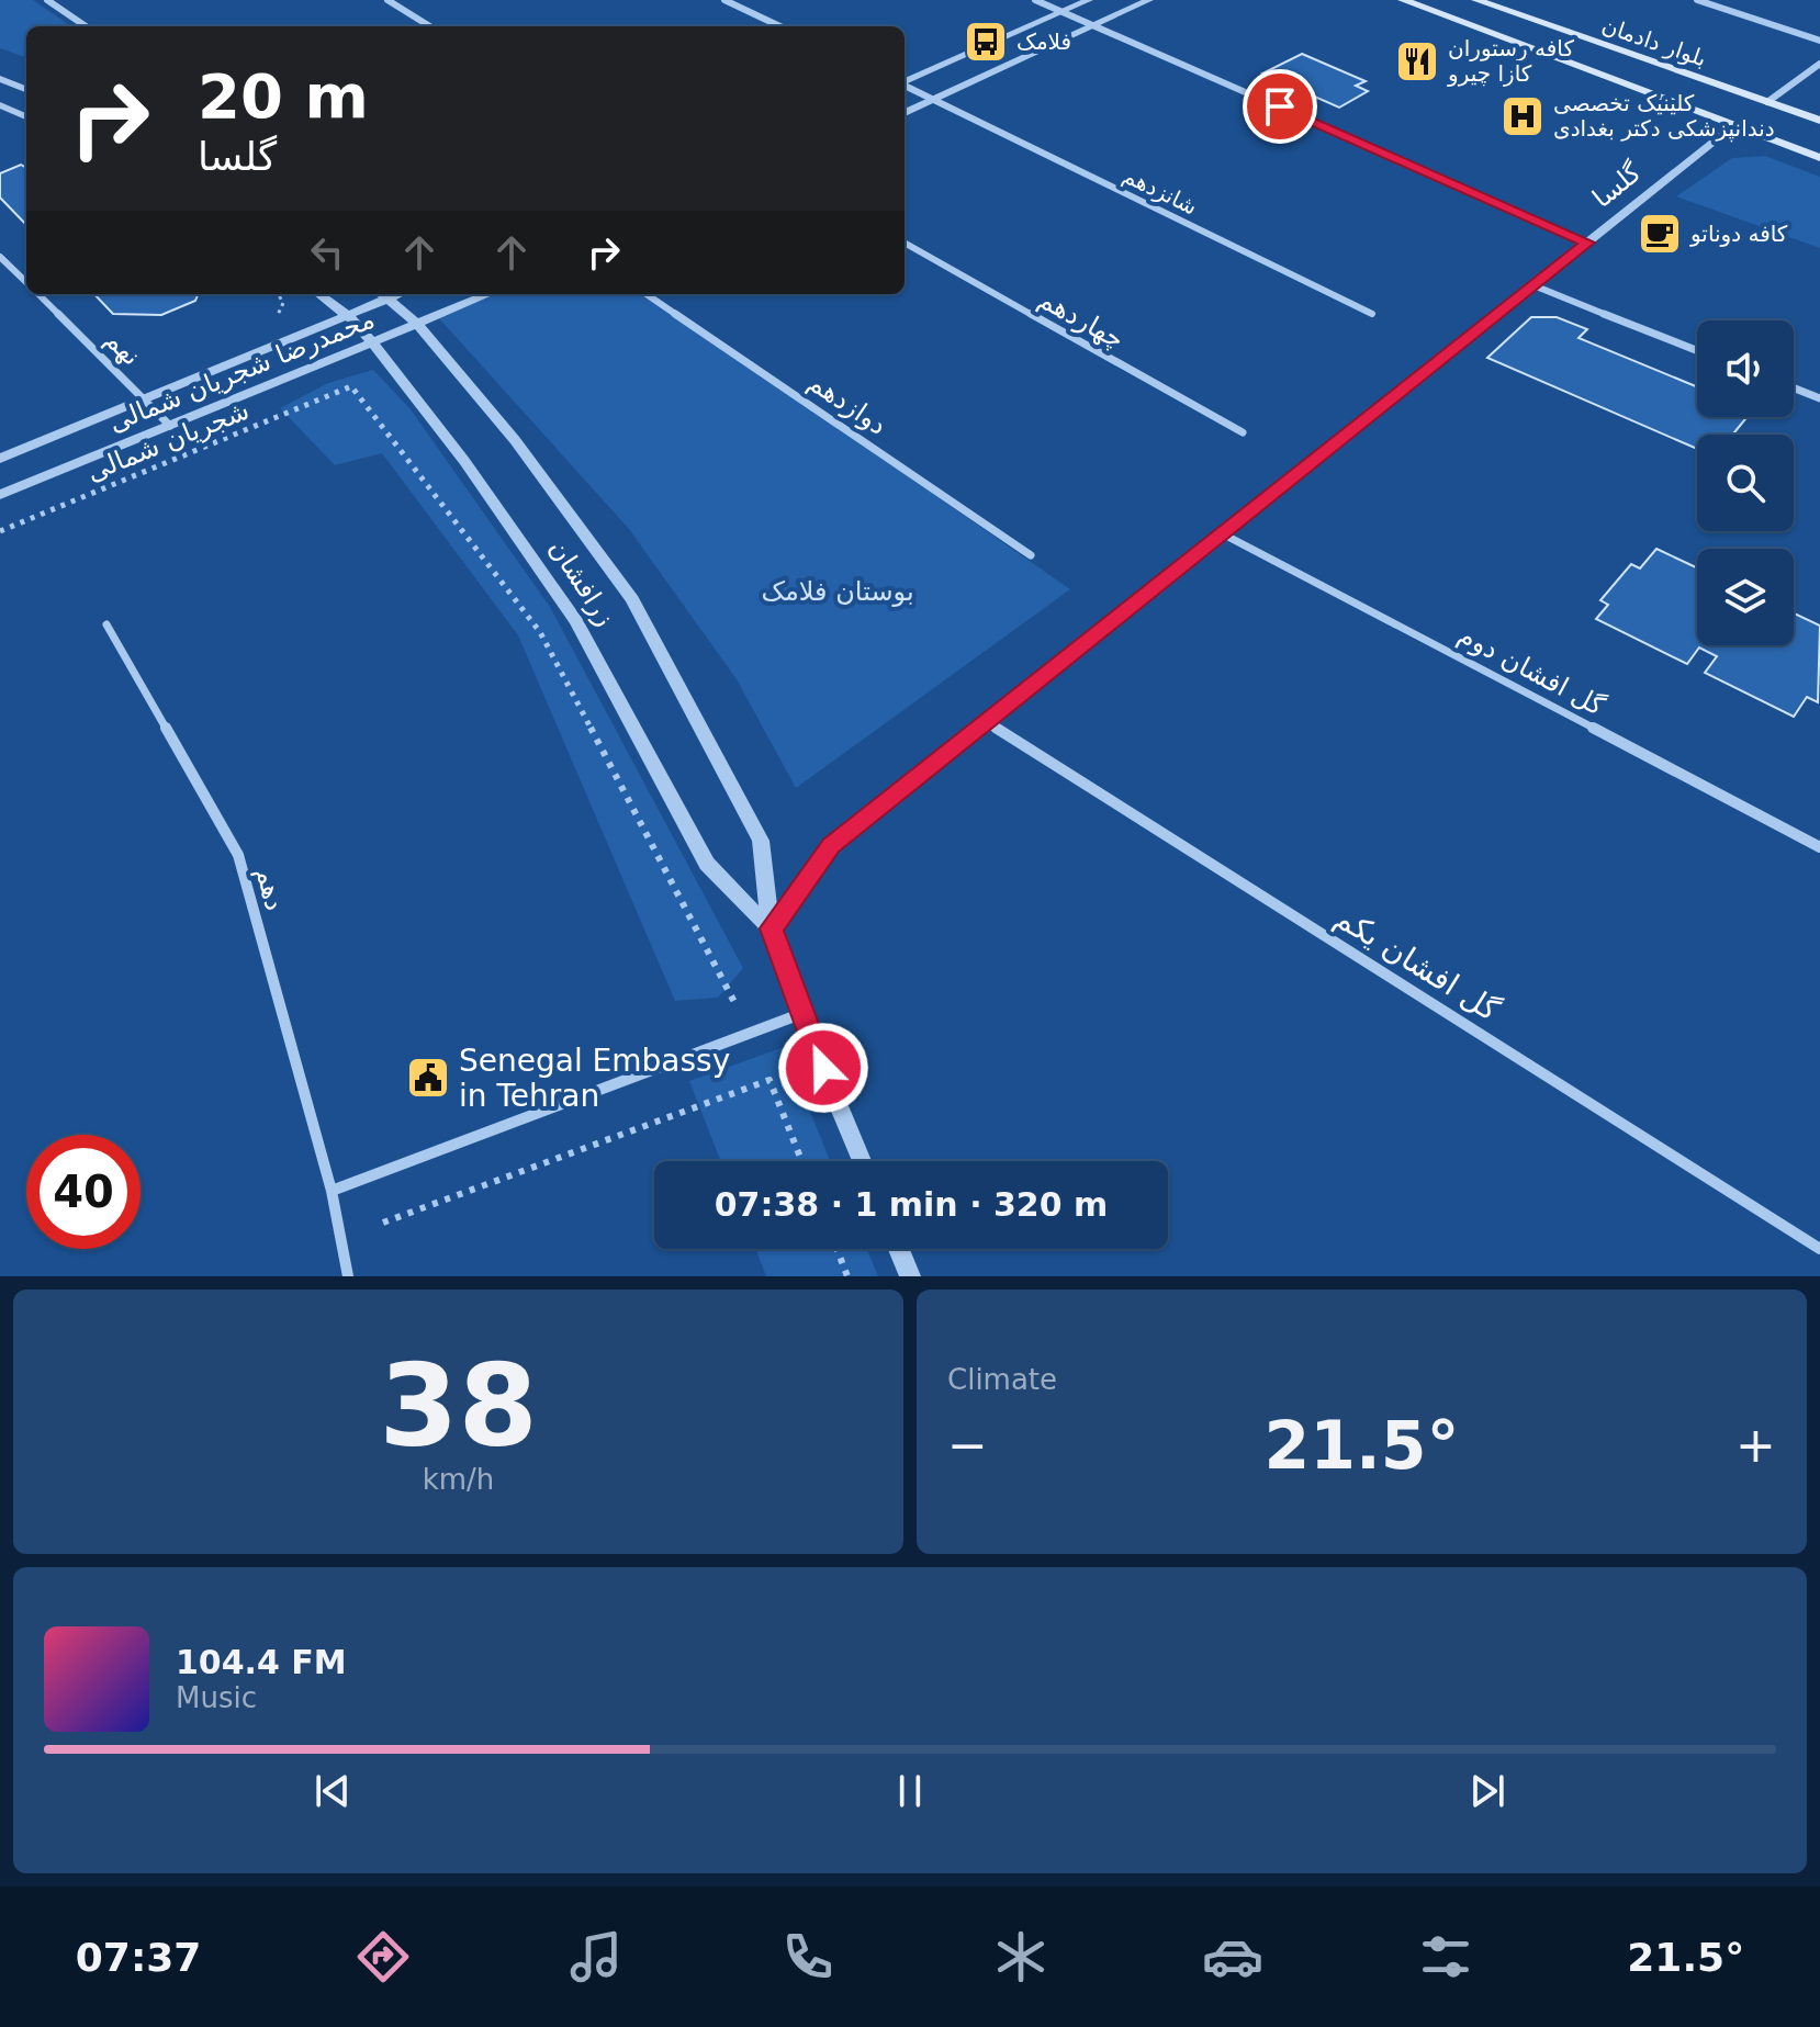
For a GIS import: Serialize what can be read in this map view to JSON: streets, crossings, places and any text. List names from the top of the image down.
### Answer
{
  "streets": {
    "main road": ["بلوار دادمان"],
    "street": [
      "گلسا",
      "شانزدهم",
      "چهاردهم",
      "نهم",
      "محمدرضا شجریان شمالی",
      "دوازدهم",
      "زرافشان",
      "گل افشان دوم",
      "دهم",
      "گل افشان یکم"
    ],
    "path": ["شجریان شمالی"]
  },
  "crossings": [
    ["بلوار دادمان", "گلسا"],
    ["گلسا", "زرافشان"],
    ["گلسا", "گل افشان دوم"],
    ["گلسا", "گل افشان یکم"],
    ["نهم", "محمدرضا شجریان شمالی"],
    ["محمدرضا شجریان شمالی", "زرافشان"]
  ],
  "parks": ["بوستان فلامک"],
  "places": {
    "bus stop": ["فلامک"],
    "restaurant": ["کافه رستوران کازا چیرو"],
    "hospital": ["کلینیک تخصصی دندانپزشکی دکتر بغدادی"],
    "cafe": ["کافه دوناتو"],
    "public building": ["Senegal Embassy in Tehran"]
  },
  "page": {
    "turn": ["20 m", "گلسا"],
    "limit": "40",
    "trip": "07:38 · 1 min · 320 m",
    "tile": [
      ["38", "km/h"],
      "Climate"
    ],
    "heat": ["−", "21.5°", "+"],
    "song": ["104.4 FM", "Music"],
    "tabs": ["07:37", "21.5°"]
  }
}
